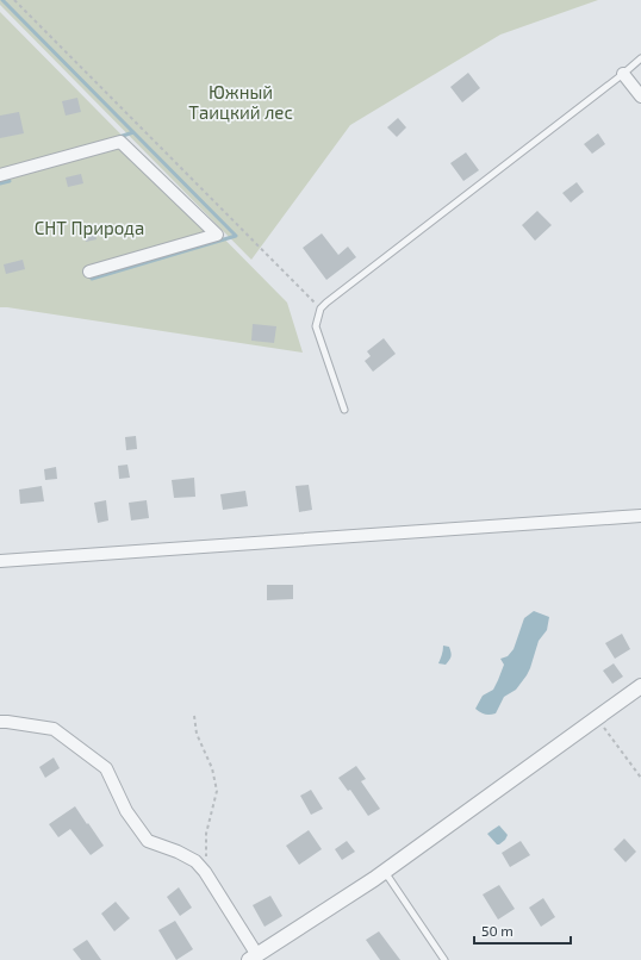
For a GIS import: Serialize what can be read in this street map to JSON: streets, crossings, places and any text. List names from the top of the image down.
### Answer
{
  "parks": ["Южный Таицкий лес", "СНТ Природа"],
  "scale_bar": "50 m"
}
